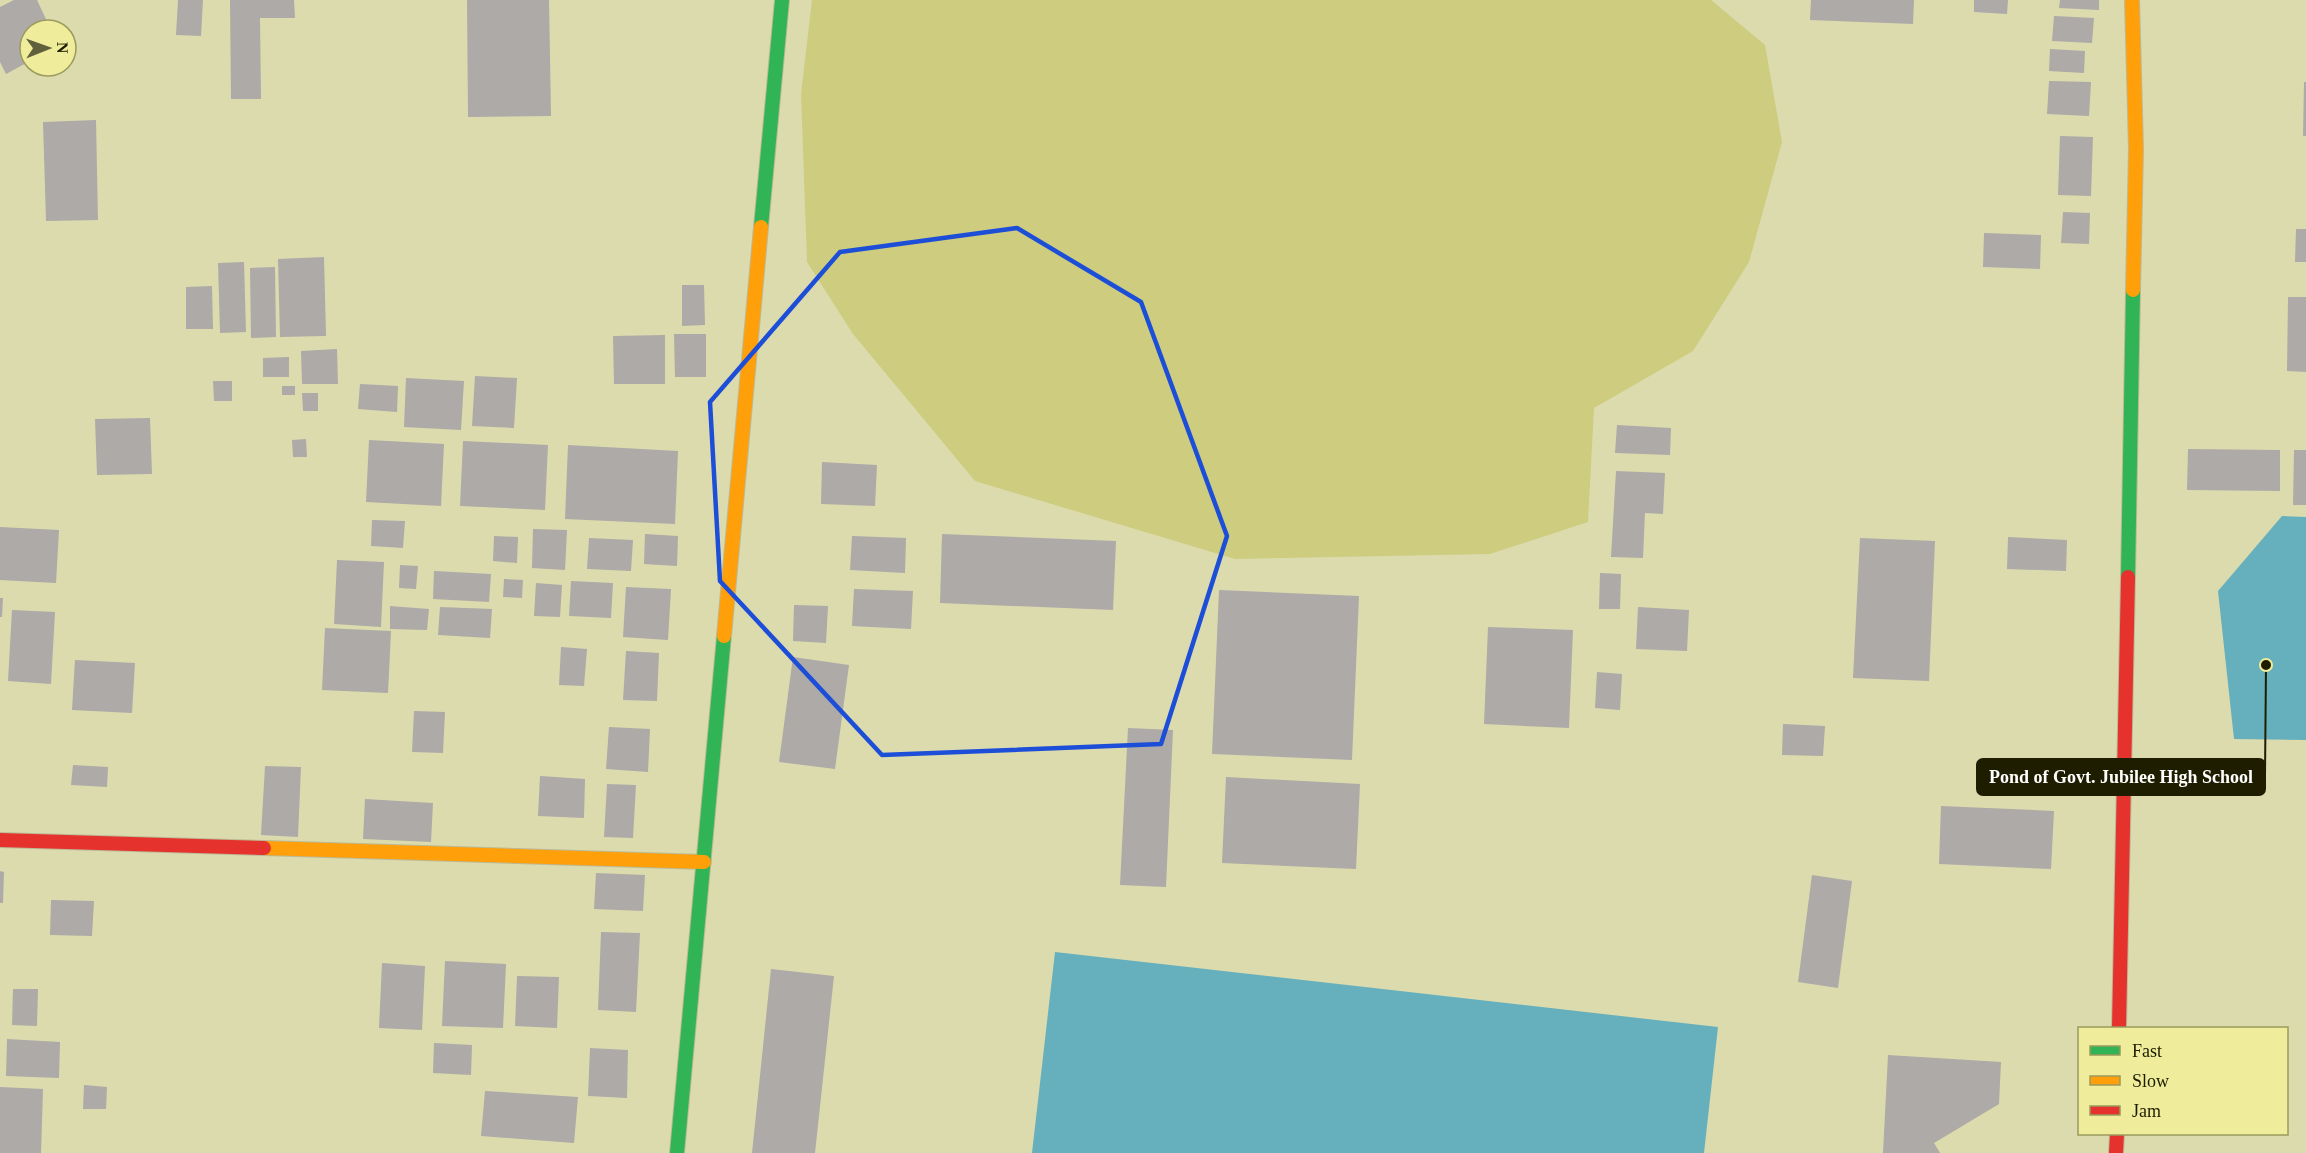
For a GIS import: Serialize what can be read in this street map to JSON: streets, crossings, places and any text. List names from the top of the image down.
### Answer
{
  "places": ["Pond of Govt. Jubilee High School"],
  "legend": ["Fast", "Slow", "Jam"],
  "north": "right"
}
